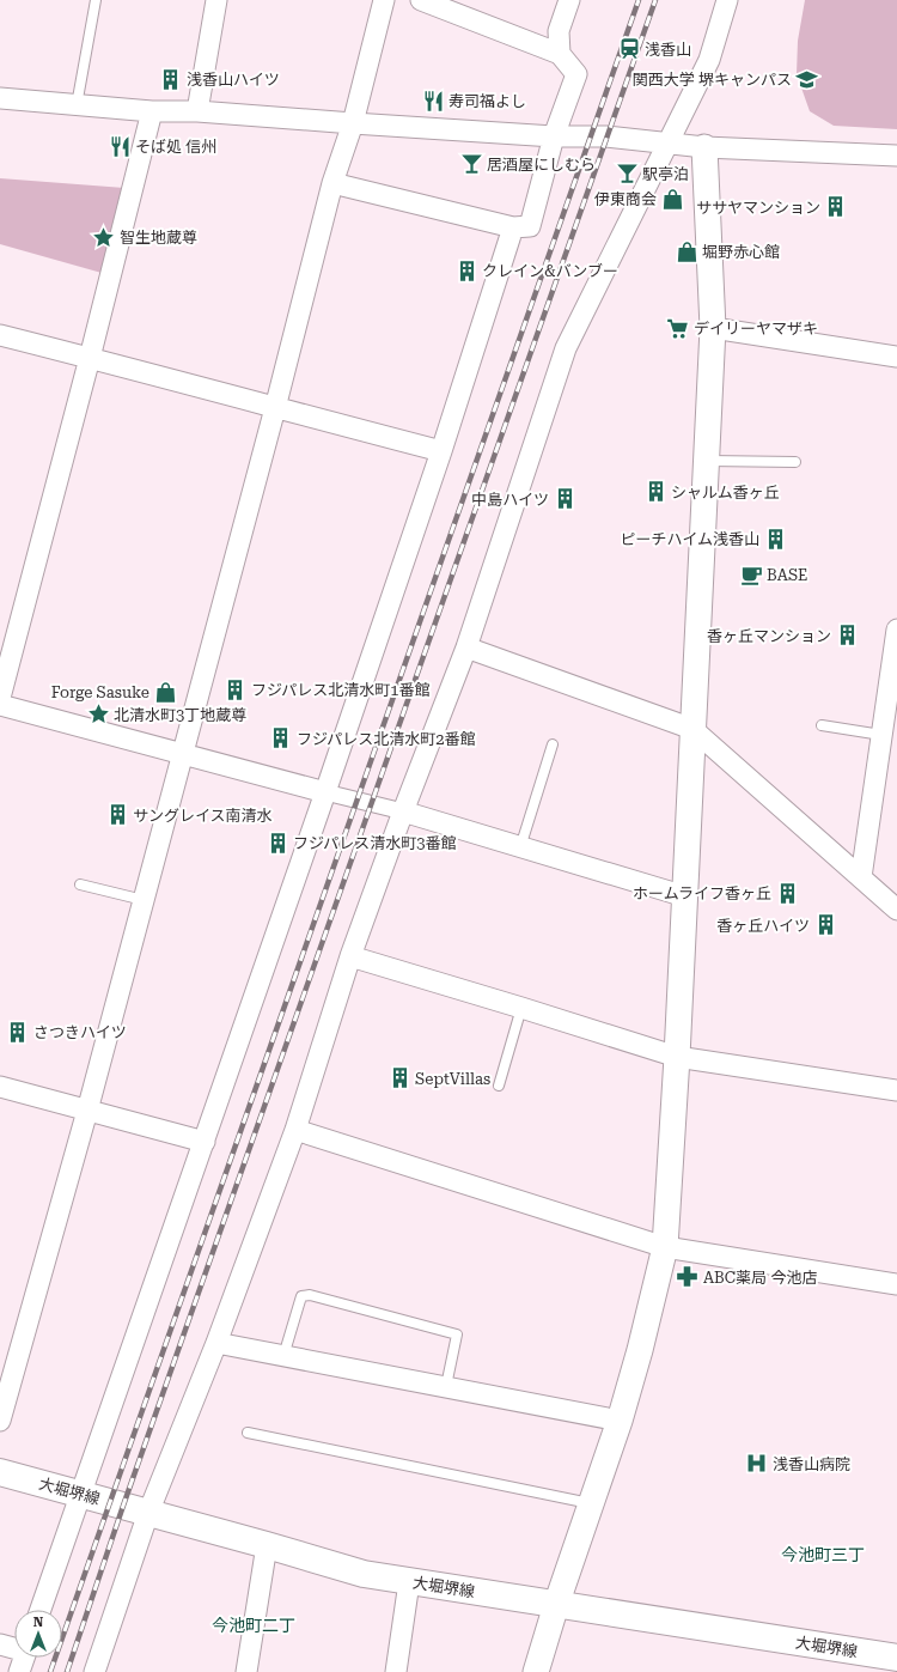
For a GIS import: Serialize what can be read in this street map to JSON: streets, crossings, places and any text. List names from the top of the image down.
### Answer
{
  "streets": {
    "main road": ["大堀堺線"]
  },
  "districts": ["今池町三丁", "今池町二丁"],
  "places": {
    "station": ["浅香山"],
    "building": [
      "浅香山ハイツ",
      "ササヤマンション",
      "クレイン&バンブー",
      "シャルム香ヶ丘",
      "中島ハイツ",
      "ピーチハイム浅香山",
      "香ヶ丘マンション",
      "フジパレス北清水町1番館",
      "フジパレス北清水町2番館",
      "サングレイス南清水",
      "フジパレス清水町3番館",
      "ホームライフ香ヶ丘",
      "香ヶ丘ハイツ",
      "さつきハイツ",
      "SeptVillas"
    ],
    "school or university": ["関西大学 堺キャンパス"],
    "restaurant": ["寿司福よし", "そば処 信州"],
    "bar": ["居酒屋にしむら", "駅亭泊"],
    "shop": ["伊東商会", "堀野赤心館", "Forge Sasuke"],
    "place": ["智生地蔵尊", "北清水町3丁地蔵尊"],
    "supermarket": ["デイリーヤマザキ"],
    "cafe": ["BASE"],
    "pharmacy": ["ABC薬局 今池店"],
    "hospital": ["浅香山病院"]
  },
  "north": "top"
}
